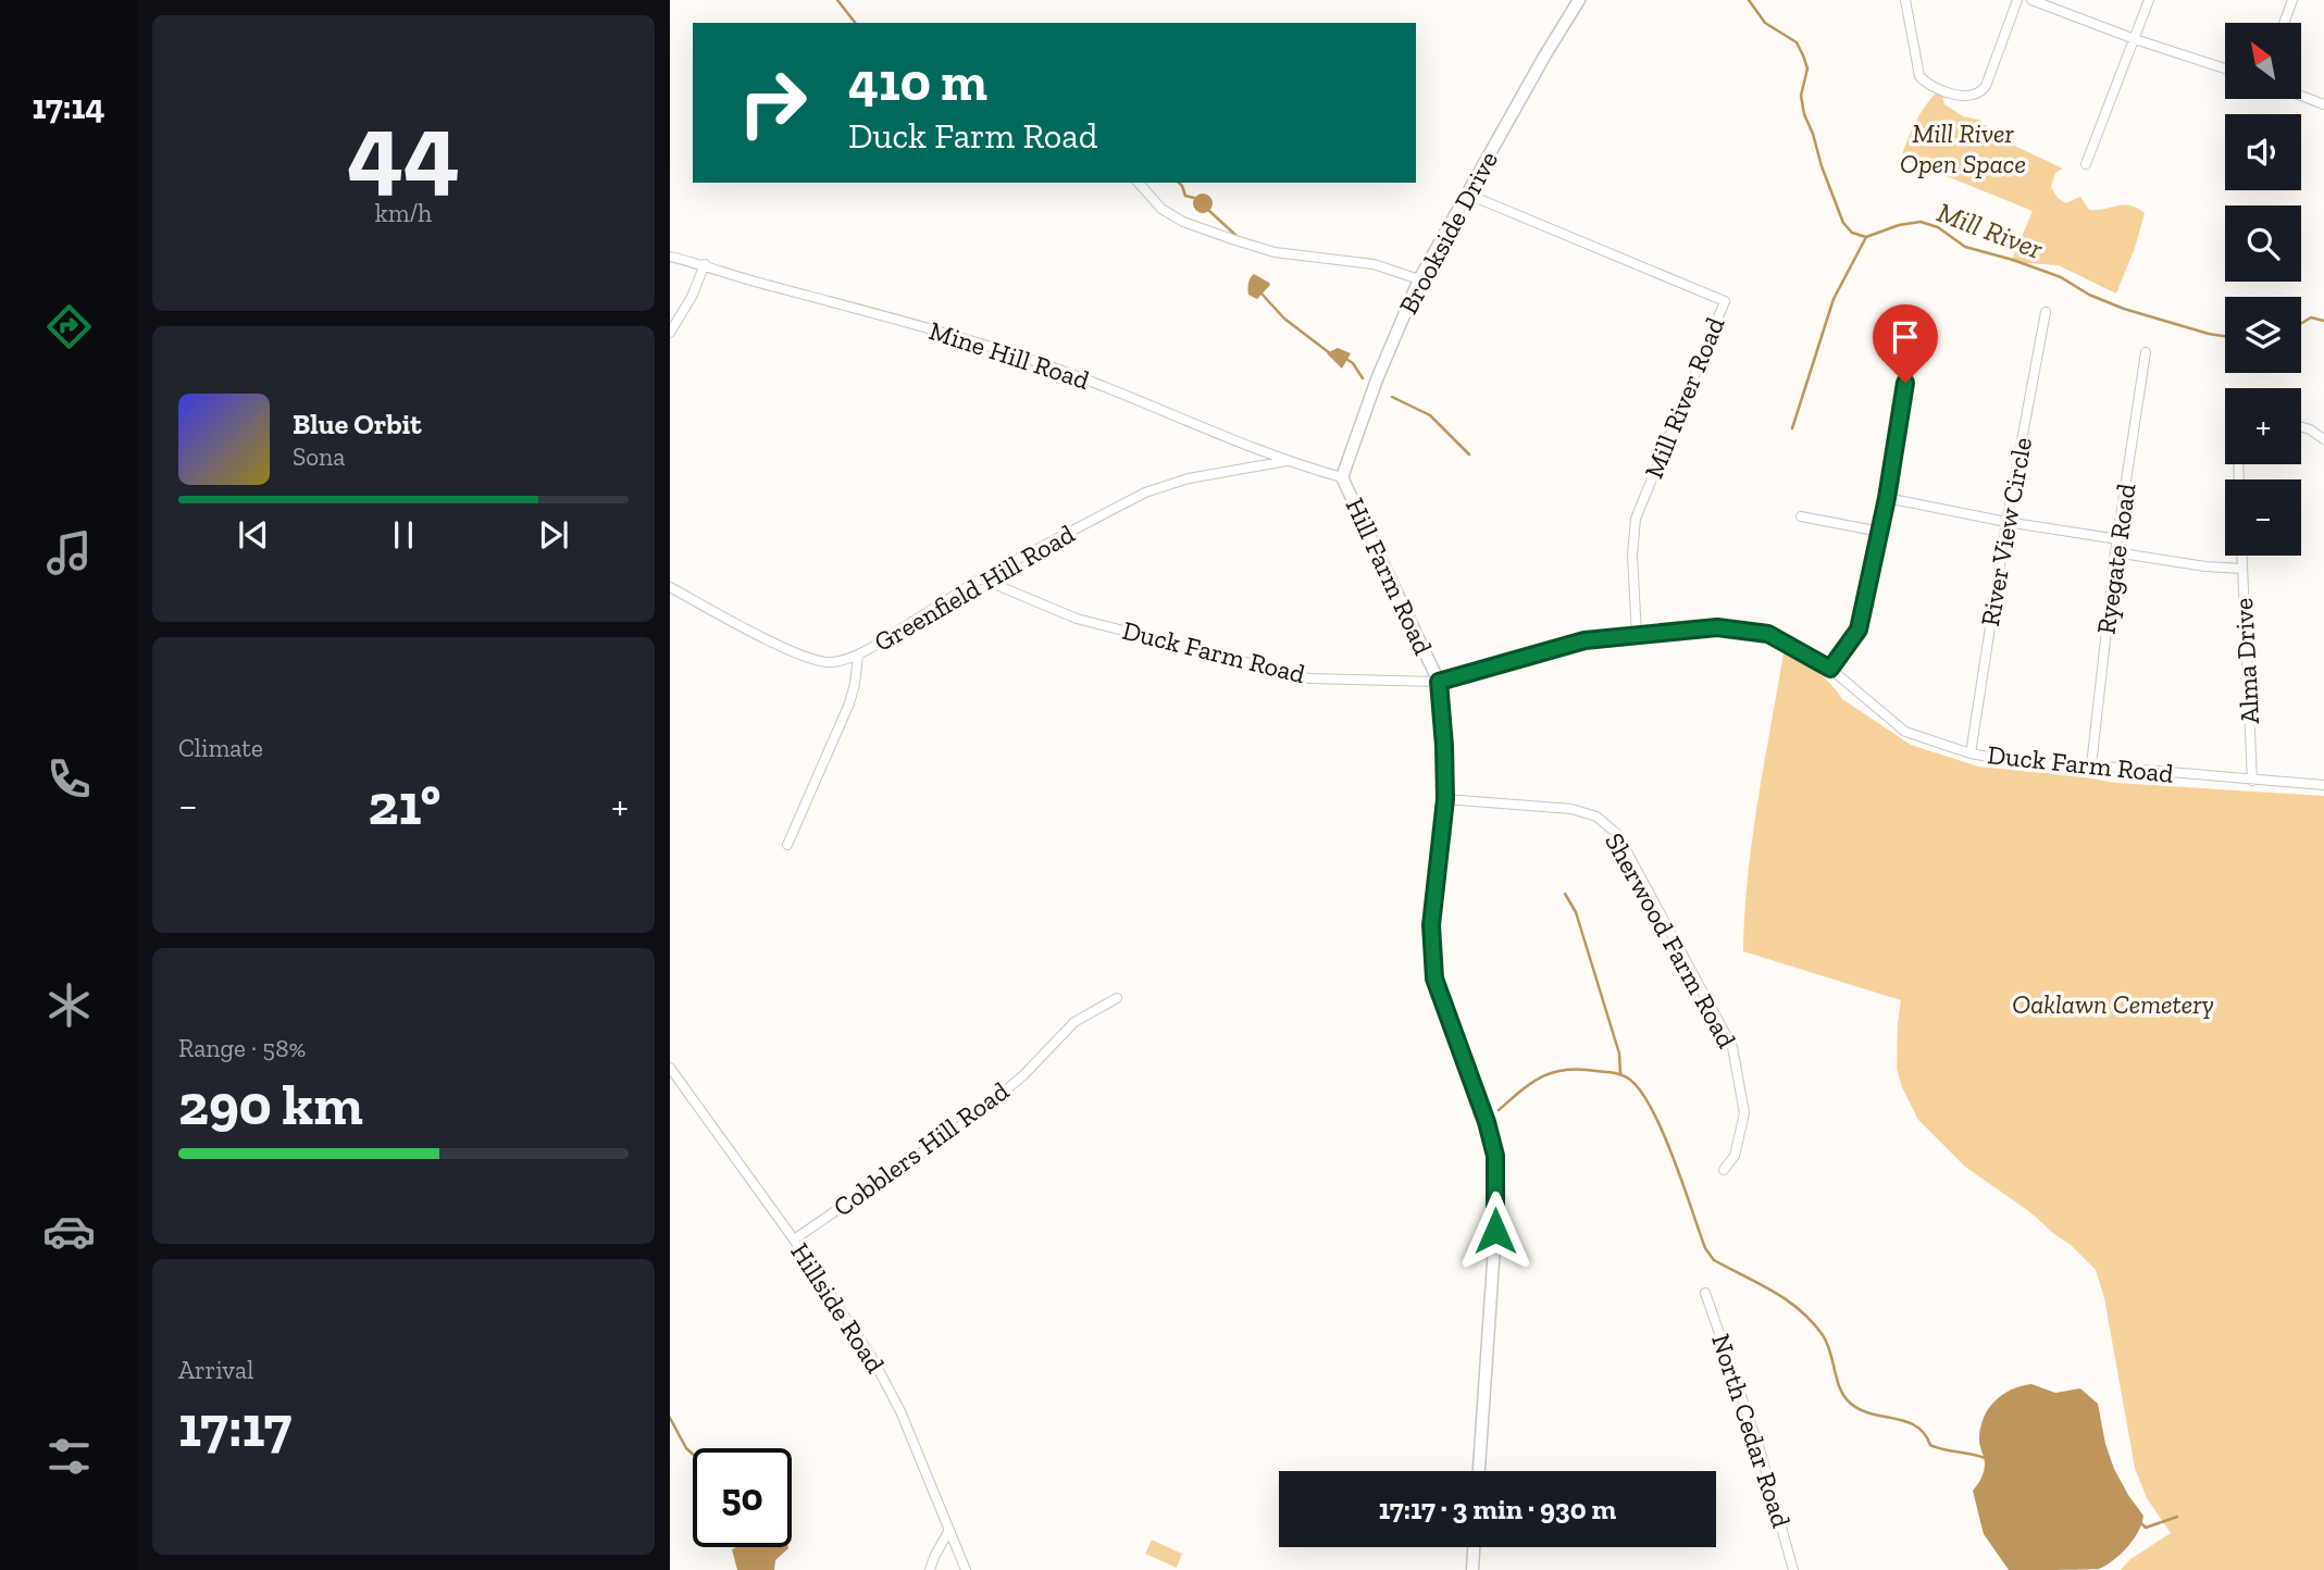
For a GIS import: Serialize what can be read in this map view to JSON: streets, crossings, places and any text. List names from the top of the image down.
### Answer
{
  "streets": {
    "main road": ["Brookside Drive", "Hill Farm Road"],
    "street": [
      "Mine Hill Road",
      "Mill River Road",
      "River View Circle",
      "Ryegate Road",
      "Greenfield Hill Road",
      "Duck Farm Road",
      "Alma Drive",
      "Sherwood Farm Road",
      "Cobblers Hill Road",
      "Hillside Road",
      "North Cedar Road"
    ]
  },
  "crossings": [
    ["Brookside Drive", "Mine Hill Road"],
    ["Brookside Drive", "Mill River Road"],
    ["Brookside Drive", "Hill Farm Road"],
    ["Mine Hill Road", "Hill Farm Road"],
    ["Mine Hill Road", "Greenfield Hill Road"],
    ["Mill River Road", "Duck Farm Road"],
    ["River View Circle", "Duck Farm Road"],
    ["Ryegate Road", "Duck Farm Road"],
    ["Hill Farm Road", "Duck Farm Road"],
    ["Hill Farm Road", "Sherwood Farm Road"],
    ["Greenfield Hill Road", "Duck Farm Road"],
    ["Duck Farm Road", "Alma Drive"],
    ["Cobblers Hill Road", "Hillside Road"]
  ],
  "water": ["Mill River"],
  "parks": ["Mill River Open Space", "Oaklawn Cemetery"],
  "north": "top left",
  "page": {
    "tabs": "17:14",
    "tile": [
      ["44", "km/h"],
      "Climate",
      ["Range · 58%", "290 km"],
      ["Arrival", "17:17"]
    ],
    "map_buttons": ["+", "−"],
    "turn": ["410 m", "Duck Farm Road"],
    "song": ["Blue Orbit", "Sona"],
    "heat": ["−", "21°", "+"],
    "limit": "50",
    "trip": "17:17 · 3 min · 930 m"
  }
}
